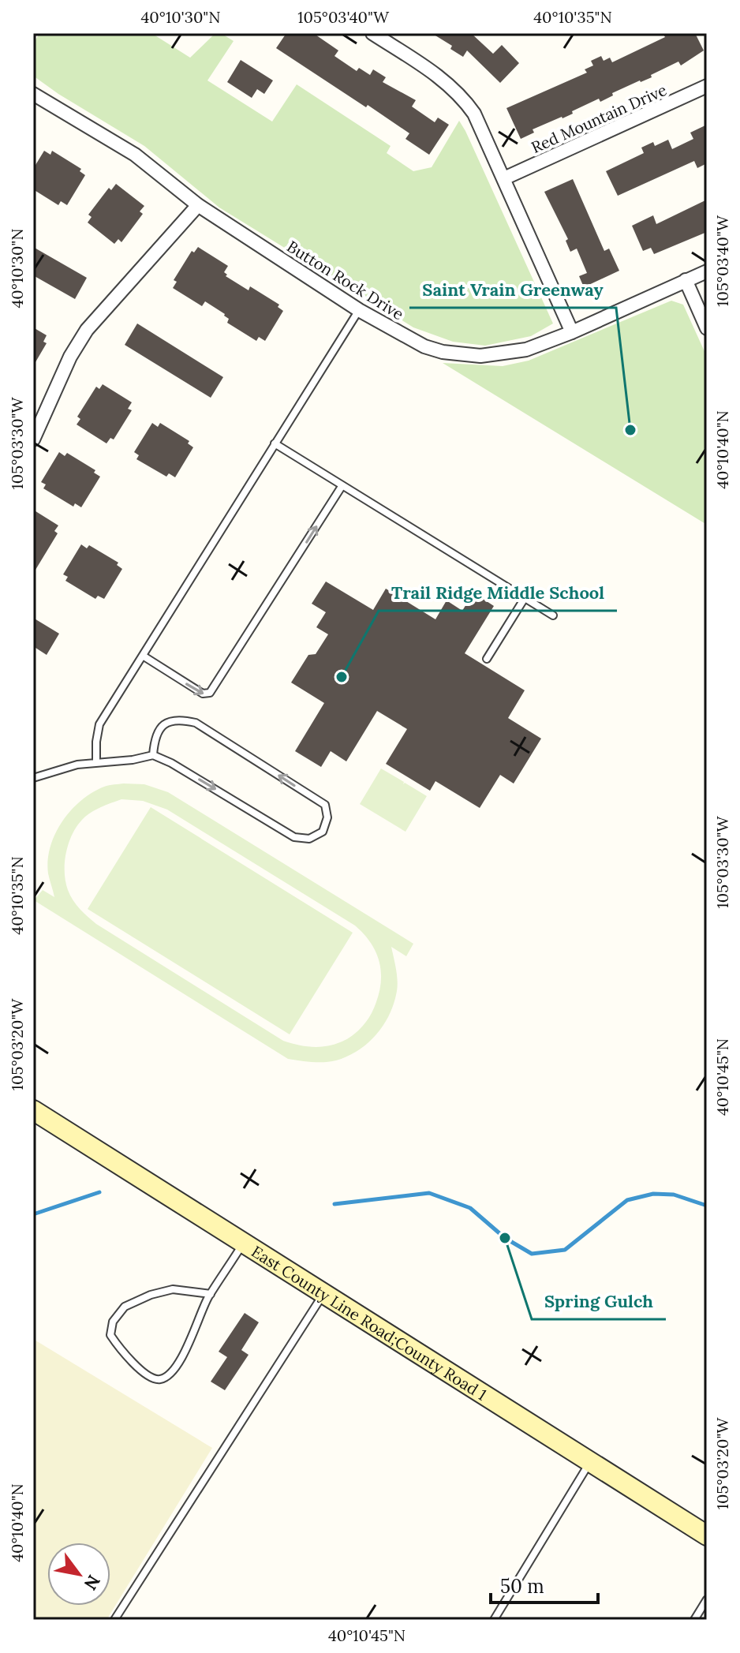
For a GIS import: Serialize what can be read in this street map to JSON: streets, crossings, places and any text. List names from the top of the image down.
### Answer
{
  "streets": {
    "main road": ["East County Line Road;County Road 1"],
    "street": ["Red Mountain Drive", "Button Rock Drive"]
  },
  "places": ["Saint Vrain Greenway", "Trail Ridge Middle School", "Spring Gulch"],
  "scale_bar": "50 m",
  "north": "bottom right",
  "coordinates": [
    "40°10'30\"N",
    "105°03'40\"W",
    "40°10'35\"N",
    "105°03'30\"W",
    "40°10'40\"N",
    "105°03'20\"W",
    "40°10'45\"N"
  ]
}
